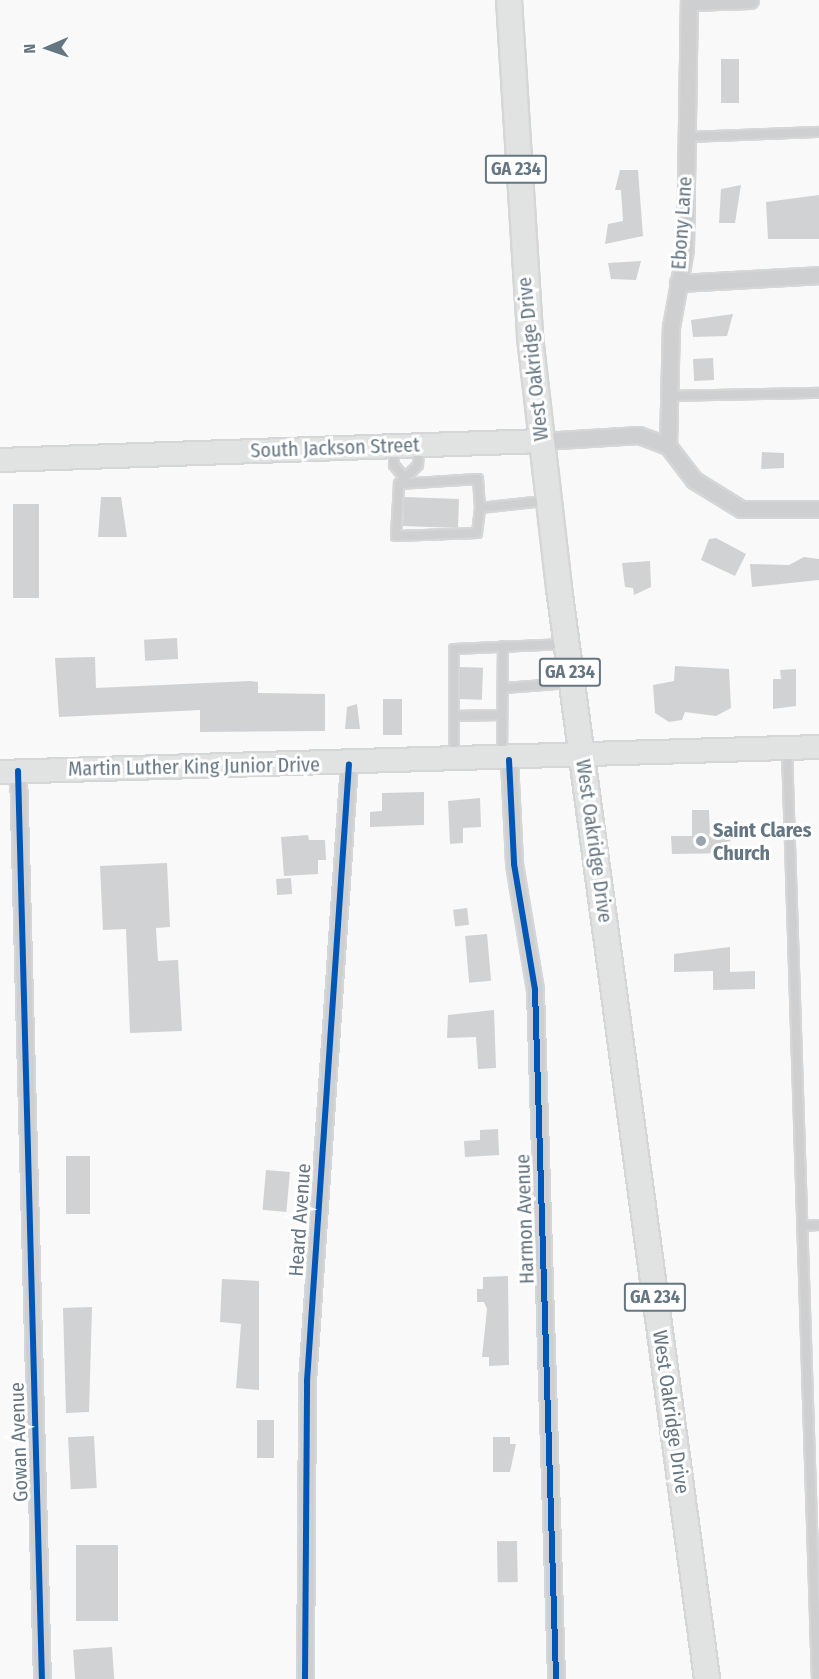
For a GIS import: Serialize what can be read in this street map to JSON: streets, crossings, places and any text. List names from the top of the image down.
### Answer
{
  "streets": {
    "main road": ["GA 234", "West Oakridge Drive"],
    "street": [
      "Ebony Lane",
      "South Jackson Street",
      "Martin Luther King Junior Drive",
      "Harmon Avenue",
      "Heard Avenue",
      "Gowan Avenue"
    ]
  },
  "crossings": [
    ["Ebony Lane", "South Jackson Street"],
    ["West Oakridge Drive", "South Jackson Street"],
    ["West Oakridge Drive", "Martin Luther King Junior Drive"],
    ["Martin Luther King Junior Drive", "Harmon Avenue"],
    ["Martin Luther King Junior Drive", "Heard Avenue"],
    ["Martin Luther King Junior Drive", "Gowan Avenue"]
  ],
  "places": ["Saint Clares Church"],
  "north": "left"
}
